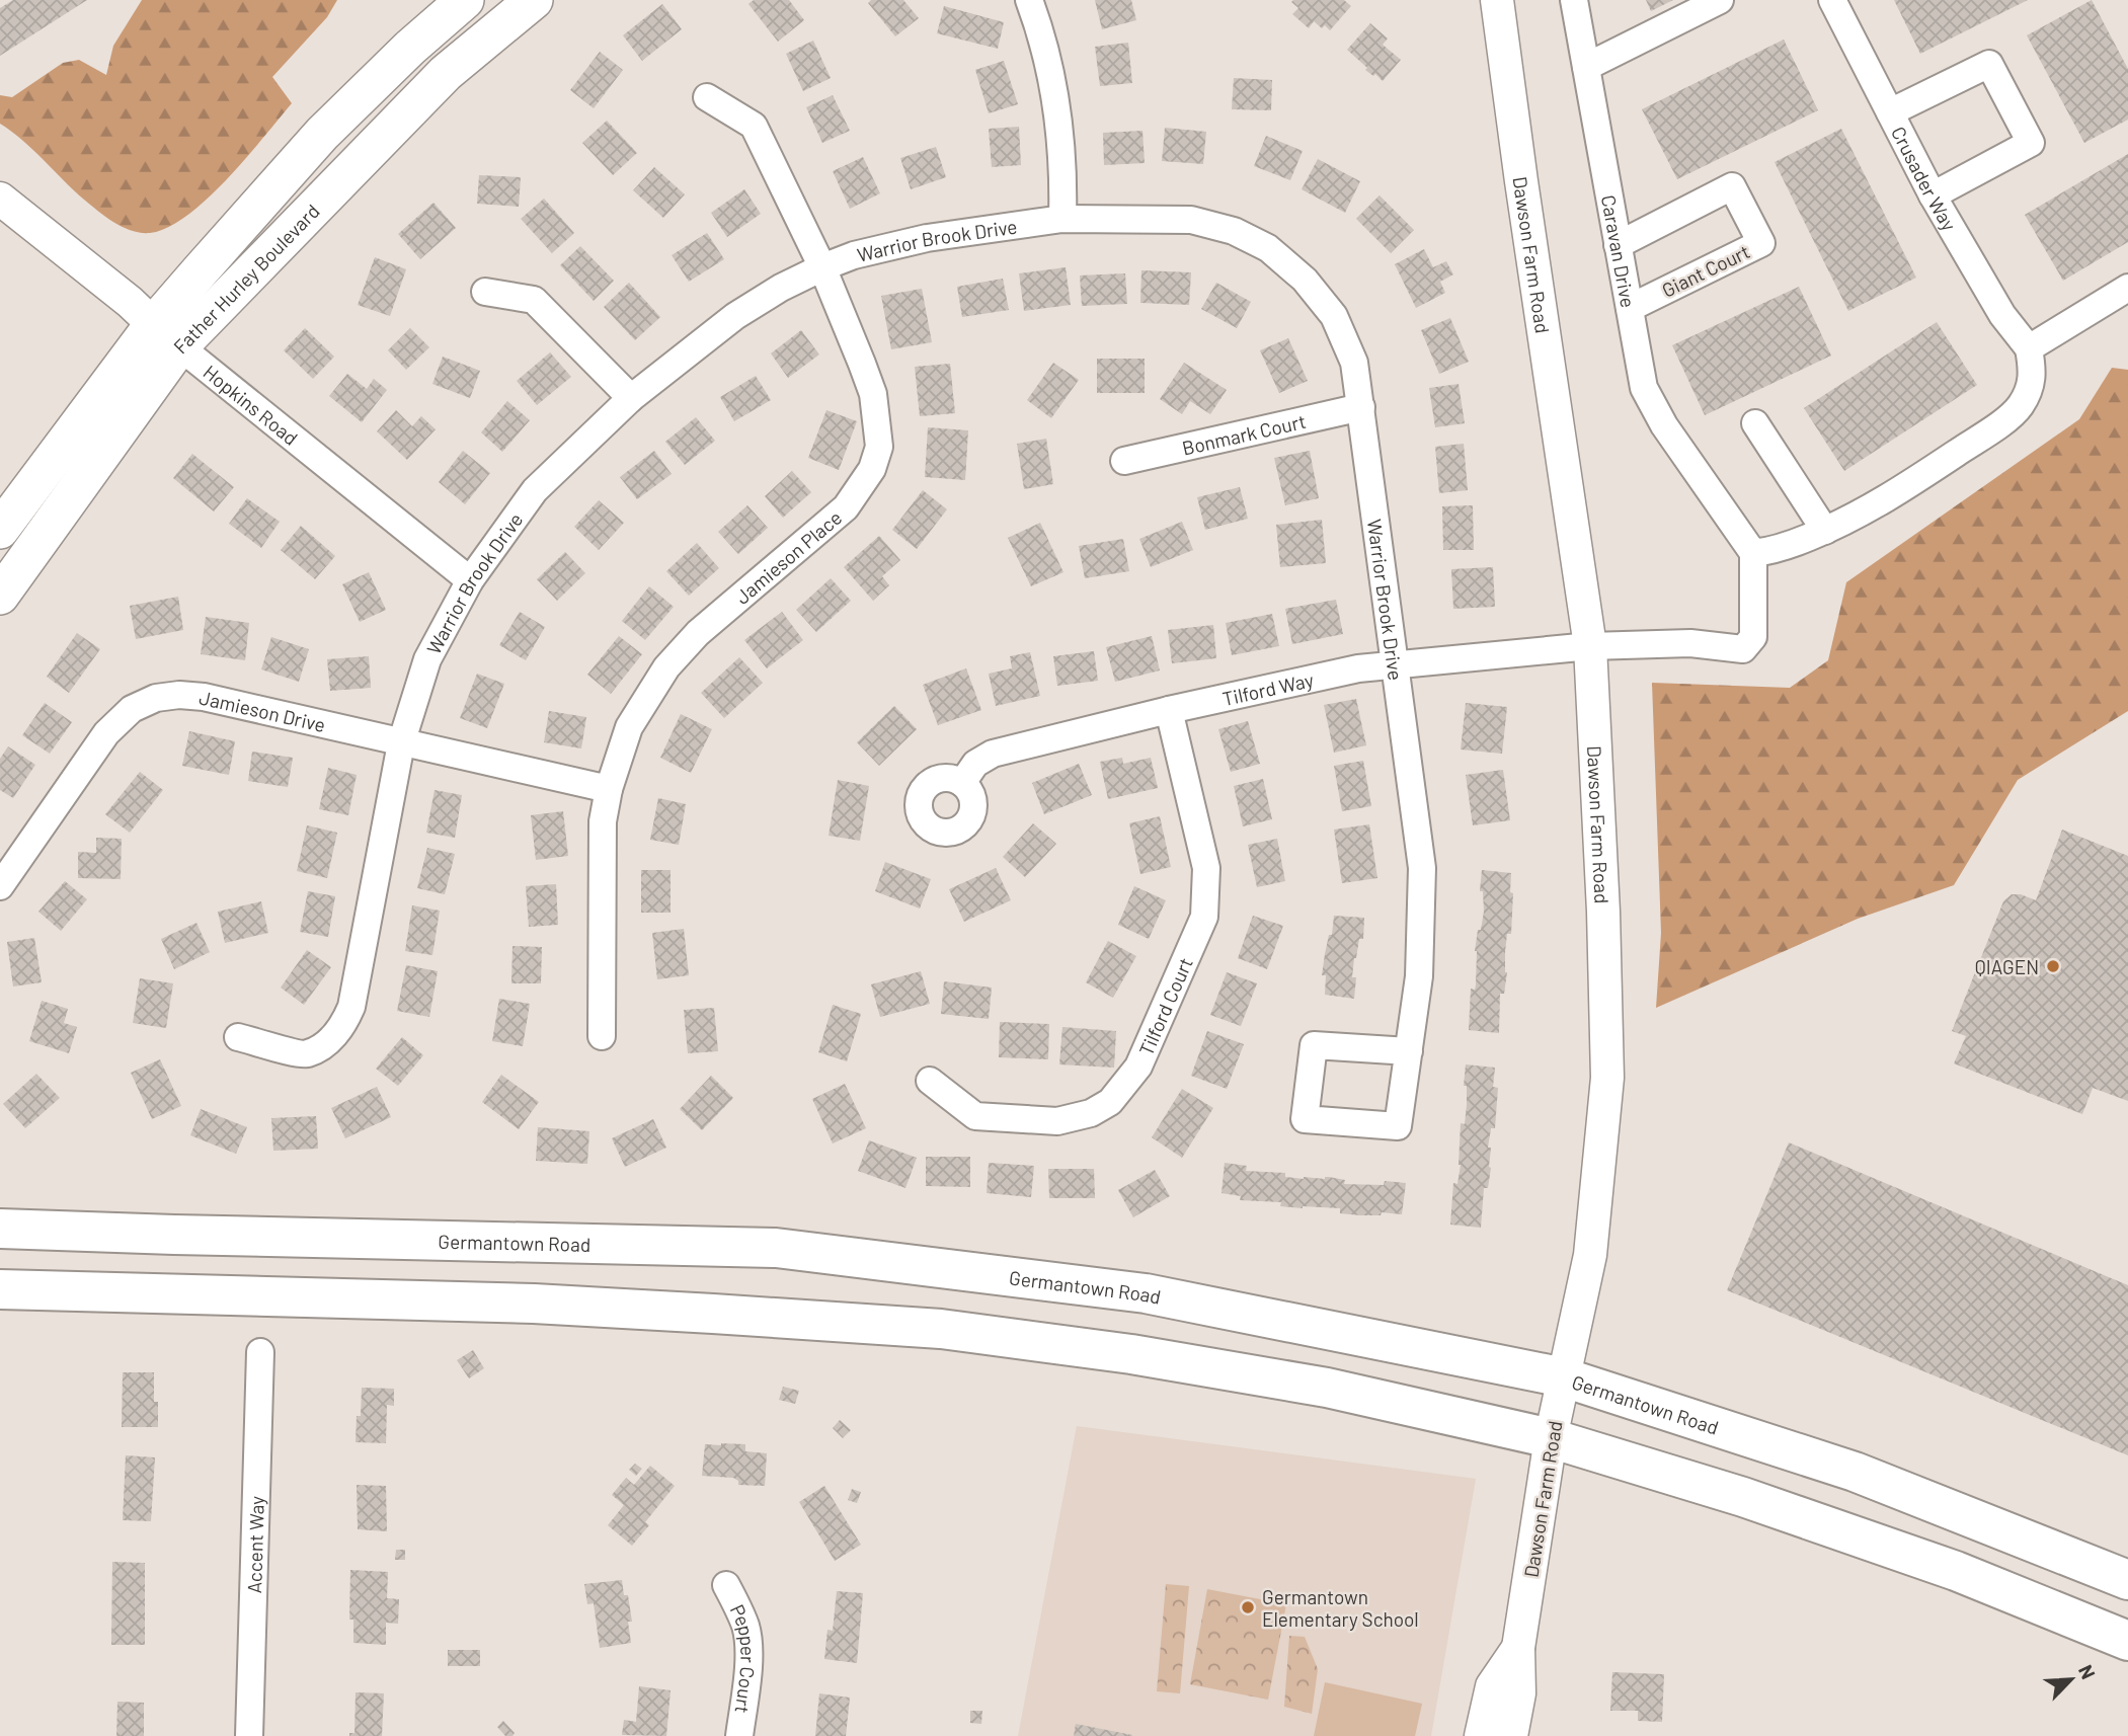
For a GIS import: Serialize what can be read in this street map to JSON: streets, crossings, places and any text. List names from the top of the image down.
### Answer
{
  "streets": {
    "main road": ["Father Hurley Boulevard", "Germantown Road"],
    "street": [
      "Crusader Way",
      "Warrior Brook Drive",
      "Caravan Drive",
      "Dawson Farm Road",
      "Giant Court",
      "Hopkins Road",
      "Bonmark Court",
      "Jamieson Place",
      "Tilford Way",
      "Jamieson Drive",
      "Tilford Court",
      "Accent Way",
      "Pepper Court"
    ]
  },
  "crossings": [
    ["Warrior Brook Drive", "Hopkins Road"],
    ["Warrior Brook Drive", "Bonmark Court"],
    ["Warrior Brook Drive", "Jamieson Place"],
    ["Warrior Brook Drive", "Tilford Way"],
    ["Warrior Brook Drive", "Jamieson Drive"],
    ["Caravan Drive", "Giant Court"],
    ["Dawson Farm Road", "Tilford Way"],
    ["Dawson Farm Road", "Germantown Road"],
    ["Father Hurley Boulevard", "Hopkins Road"],
    ["Jamieson Place", "Jamieson Drive"],
    ["Tilford Way", "Tilford Court"]
  ],
  "places": ["QIAGEN", "Germantown Elementary School"],
  "north": "top right"
}
